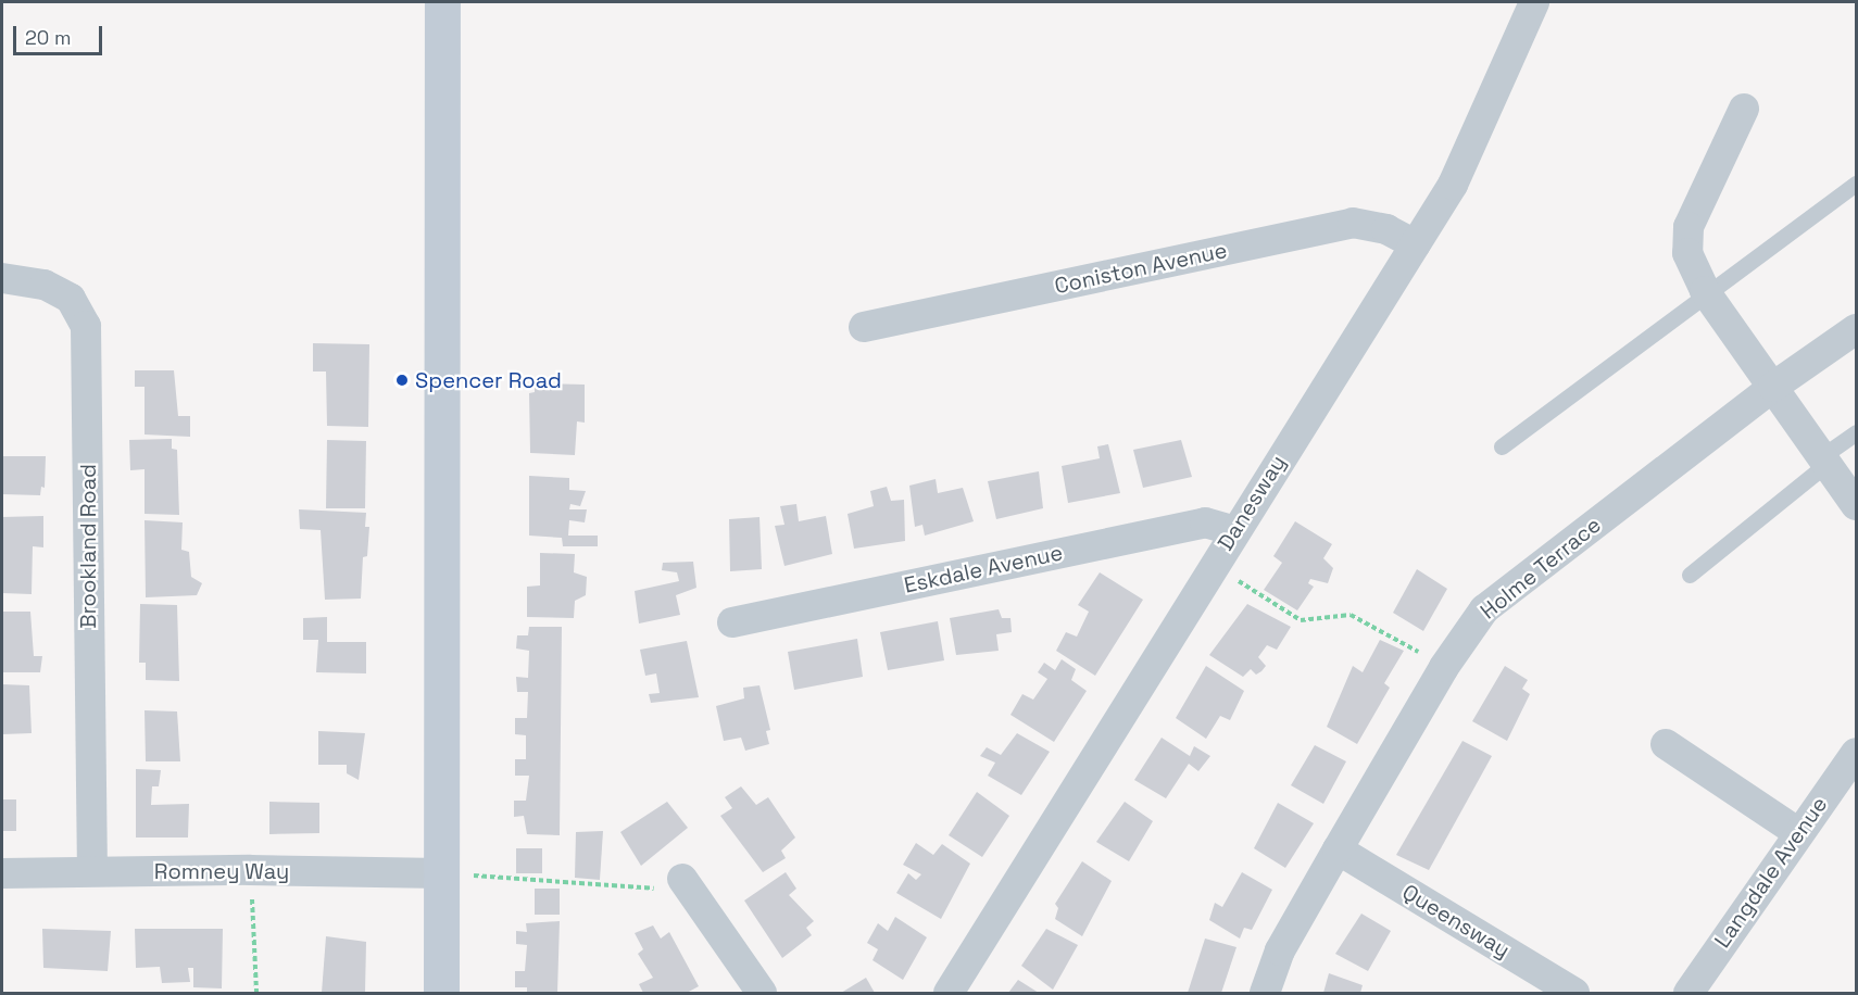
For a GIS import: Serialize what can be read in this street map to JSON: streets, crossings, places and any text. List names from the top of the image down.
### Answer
{
  "streets": {
    "street": [
      "Coniston Avenue",
      "Danesway",
      "Brookland Road",
      "Holme Terrace",
      "Eskdale Avenue",
      "Romney Way",
      "Langdale Avenue",
      "Queensway"
    ]
  },
  "crossings": [
    ["Coniston Avenue", "Danesway"],
    ["Danesway", "Eskdale Avenue"],
    ["Brookland Road", "Romney Way"],
    ["Holme Terrace", "Queensway"]
  ],
  "places": ["Spencer Road"],
  "scale_bar": "20 m"
}
